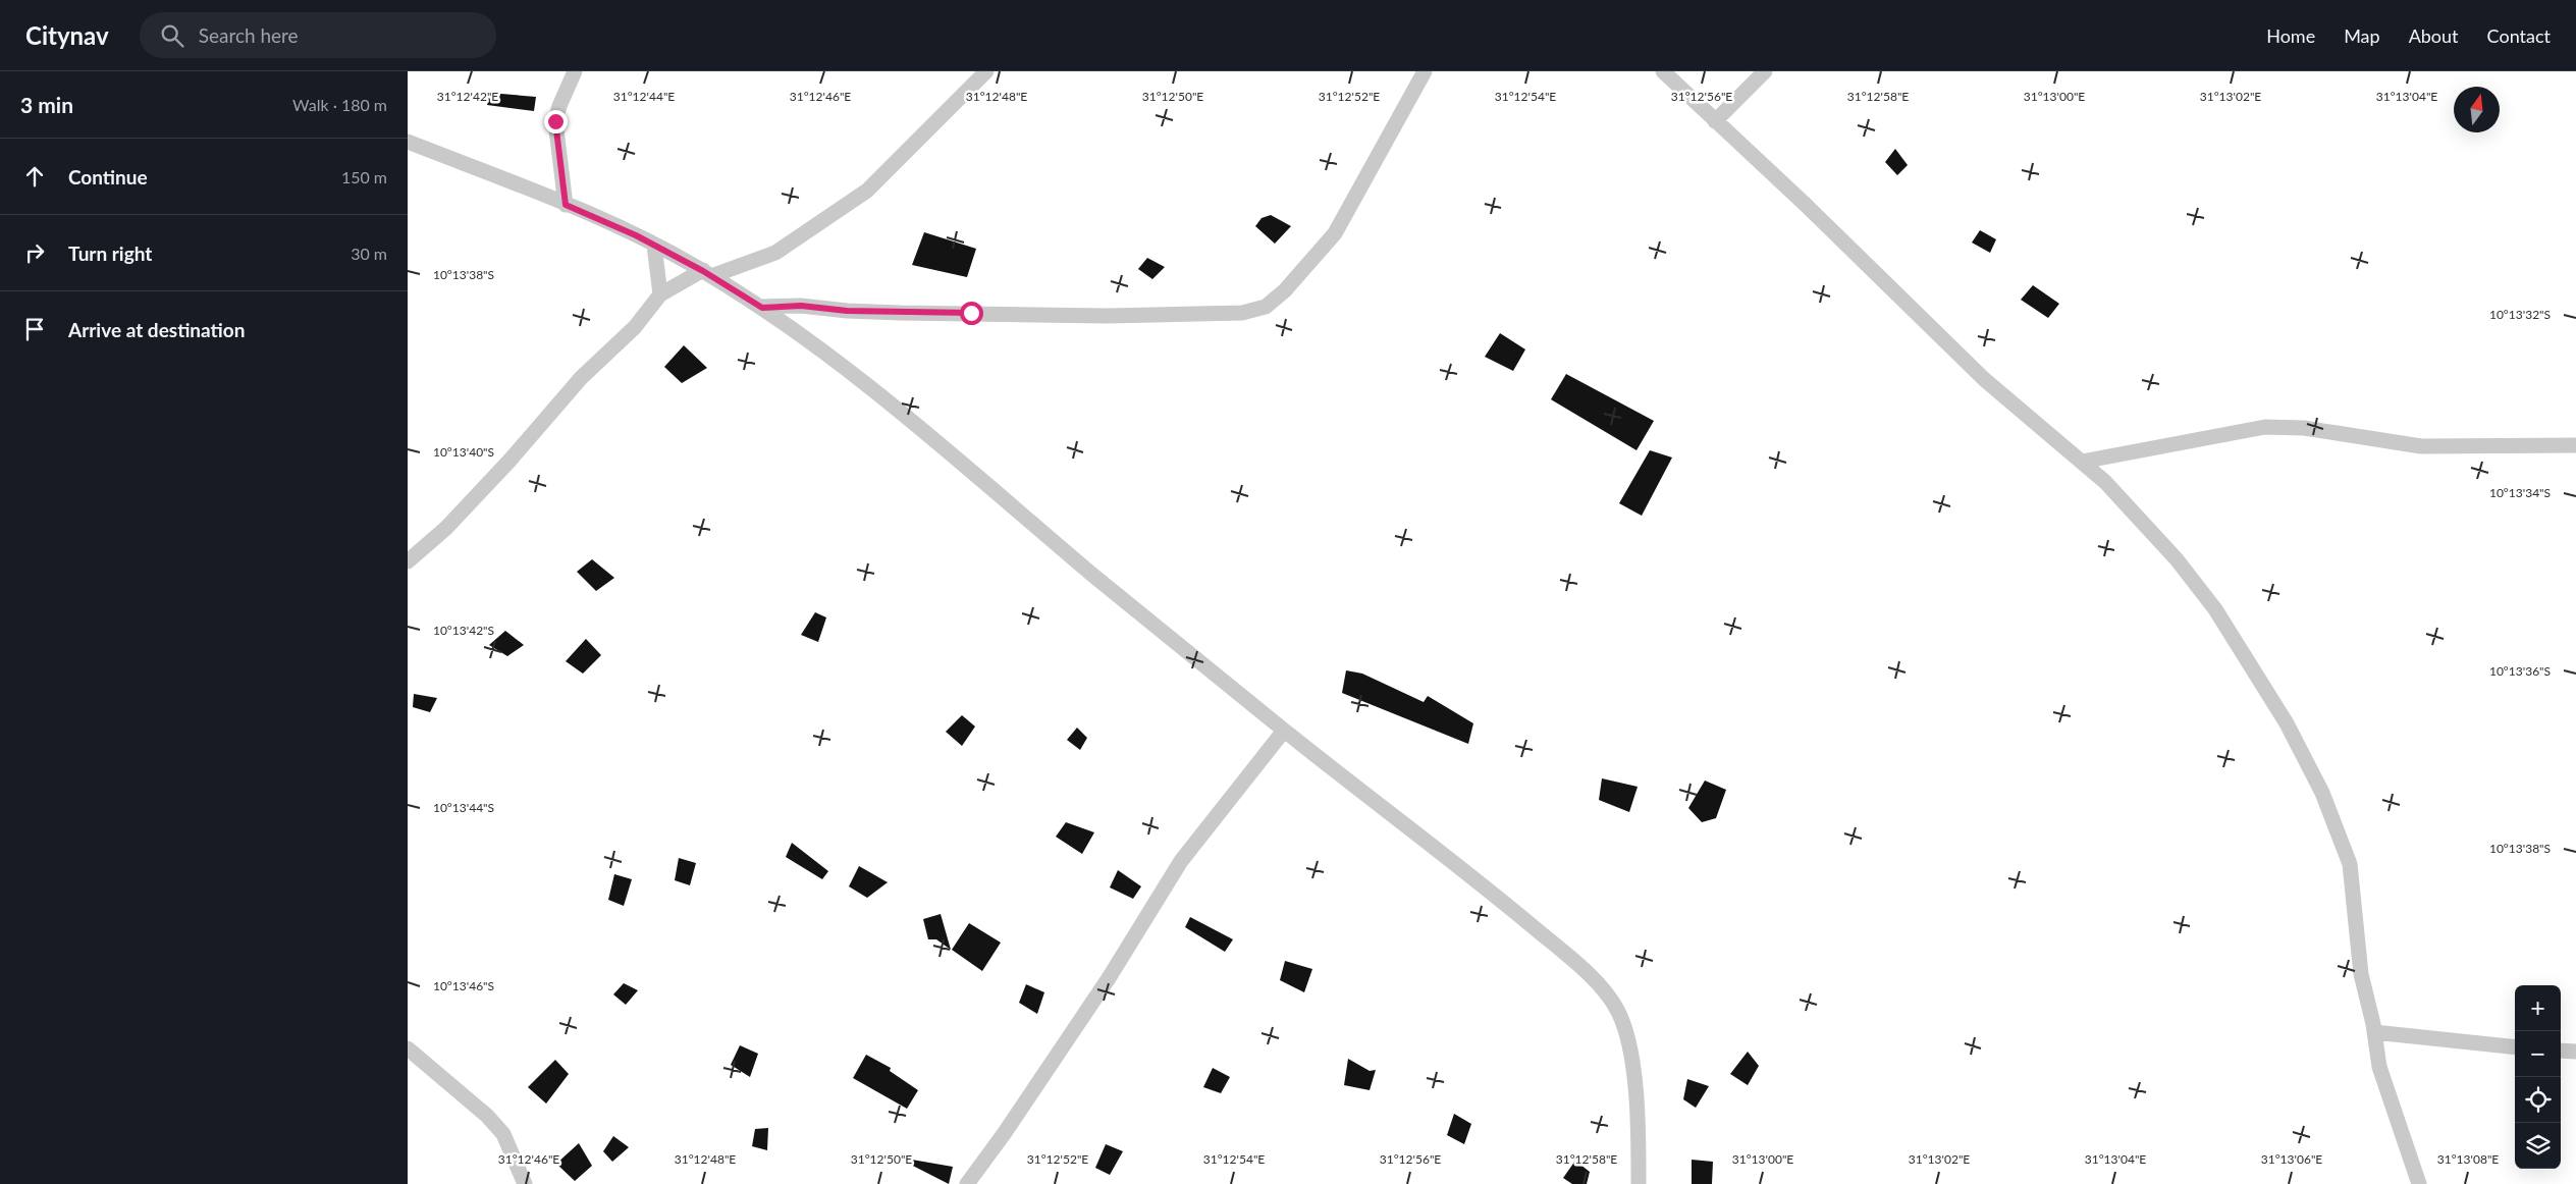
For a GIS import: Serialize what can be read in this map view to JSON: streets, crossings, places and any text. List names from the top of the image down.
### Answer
{
  "north": "top",
  "page": {
    "header": "Citynav",
    "search": "Search here",
    "nav": [
      "Home",
      "Map",
      "About",
      "Contact"
    ],
    "heading": ["3 min", "Walk · 180 m"],
    "list": [
      ["Continue", "150 m"],
      ["Turn right", "30 m"],
      "Arrive at destination"
    ],
    "map_buttons": ["+", "−"]
  },
  "coordinates": [
    "31°12'42\"E",
    "31°12'44\"E",
    "31°12'46\"E",
    "31°12'48\"E",
    "31°12'50\"E",
    "31°12'52\"E",
    "31°12'54\"E",
    "31°12'56\"E",
    "31°12'58\"E",
    "31°13'00\"E",
    "31°13'02\"E",
    "31°13'04\"E",
    "10°13'38\"S",
    "10°13'32\"S",
    "10°13'40\"S",
    "10°13'34\"S",
    "10°13'42\"S",
    "10°13'36\"S",
    "10°13'44\"S",
    "10°13'46\"S",
    "31°13'06\"E",
    "31°13'08\"E"
  ]
}
